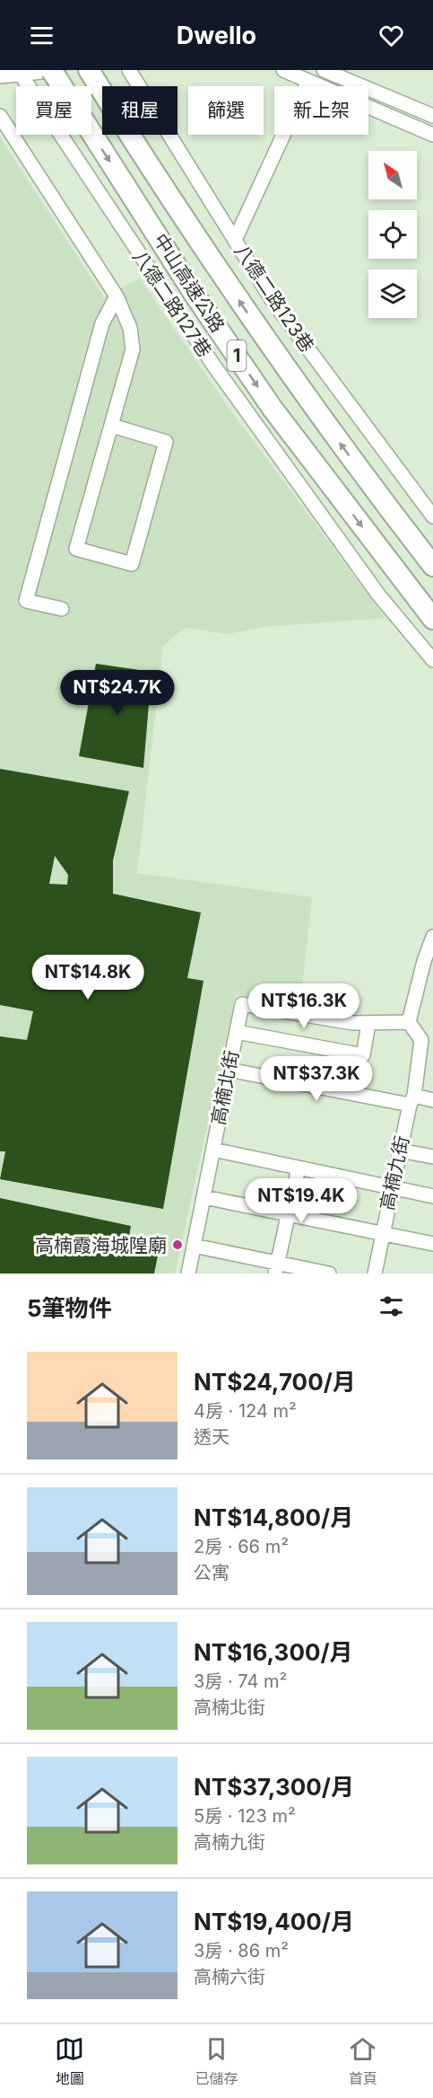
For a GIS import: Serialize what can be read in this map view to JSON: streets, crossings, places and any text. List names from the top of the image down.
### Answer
{
  "streets": {
    "highway": ["中山高速公路", "1"],
    "street": [
      "八德二路123巷",
      "八德二路127巷",
      "高楠北街",
      "高楠九街"
    ]
  },
  "crossings": [
    ["高楠北街", "高楠九街"]
  ],
  "places": ["高楠霞海城隍廟"],
  "north": "top left",
  "page": {
    "header": "Dwello",
    "chip": [
      "買屋",
      "租屋",
      "篩選",
      "新上架"
    ],
    "price": [
      "NT$24.7K",
      "NT$14.8K",
      "NT$16.3K",
      "NT$37.3K",
      "NT$19.4K"
    ],
    "heading": "5筆物件",
    "list": [
      {
        "name": "NT$24,700/月",
        "note": "4房 · 124 m² · 透天"
      },
      {
        "name": "NT$14,800/月",
        "note": "2房 · 66 m² · 公寓"
      },
      {
        "name": "NT$16,300/月",
        "note": "3房 · 74 m² · 高楠北街"
      },
      {
        "name": "NT$37,300/月",
        "note": "5房 · 123 m² · 高楠九街"
      },
      {
        "name": "NT$19,400/月",
        "note": "3房 · 86 m² · 高楠六街"
      }
    ],
    "tabs": ["地圖", "已儲存", "首頁"]
  }
}
